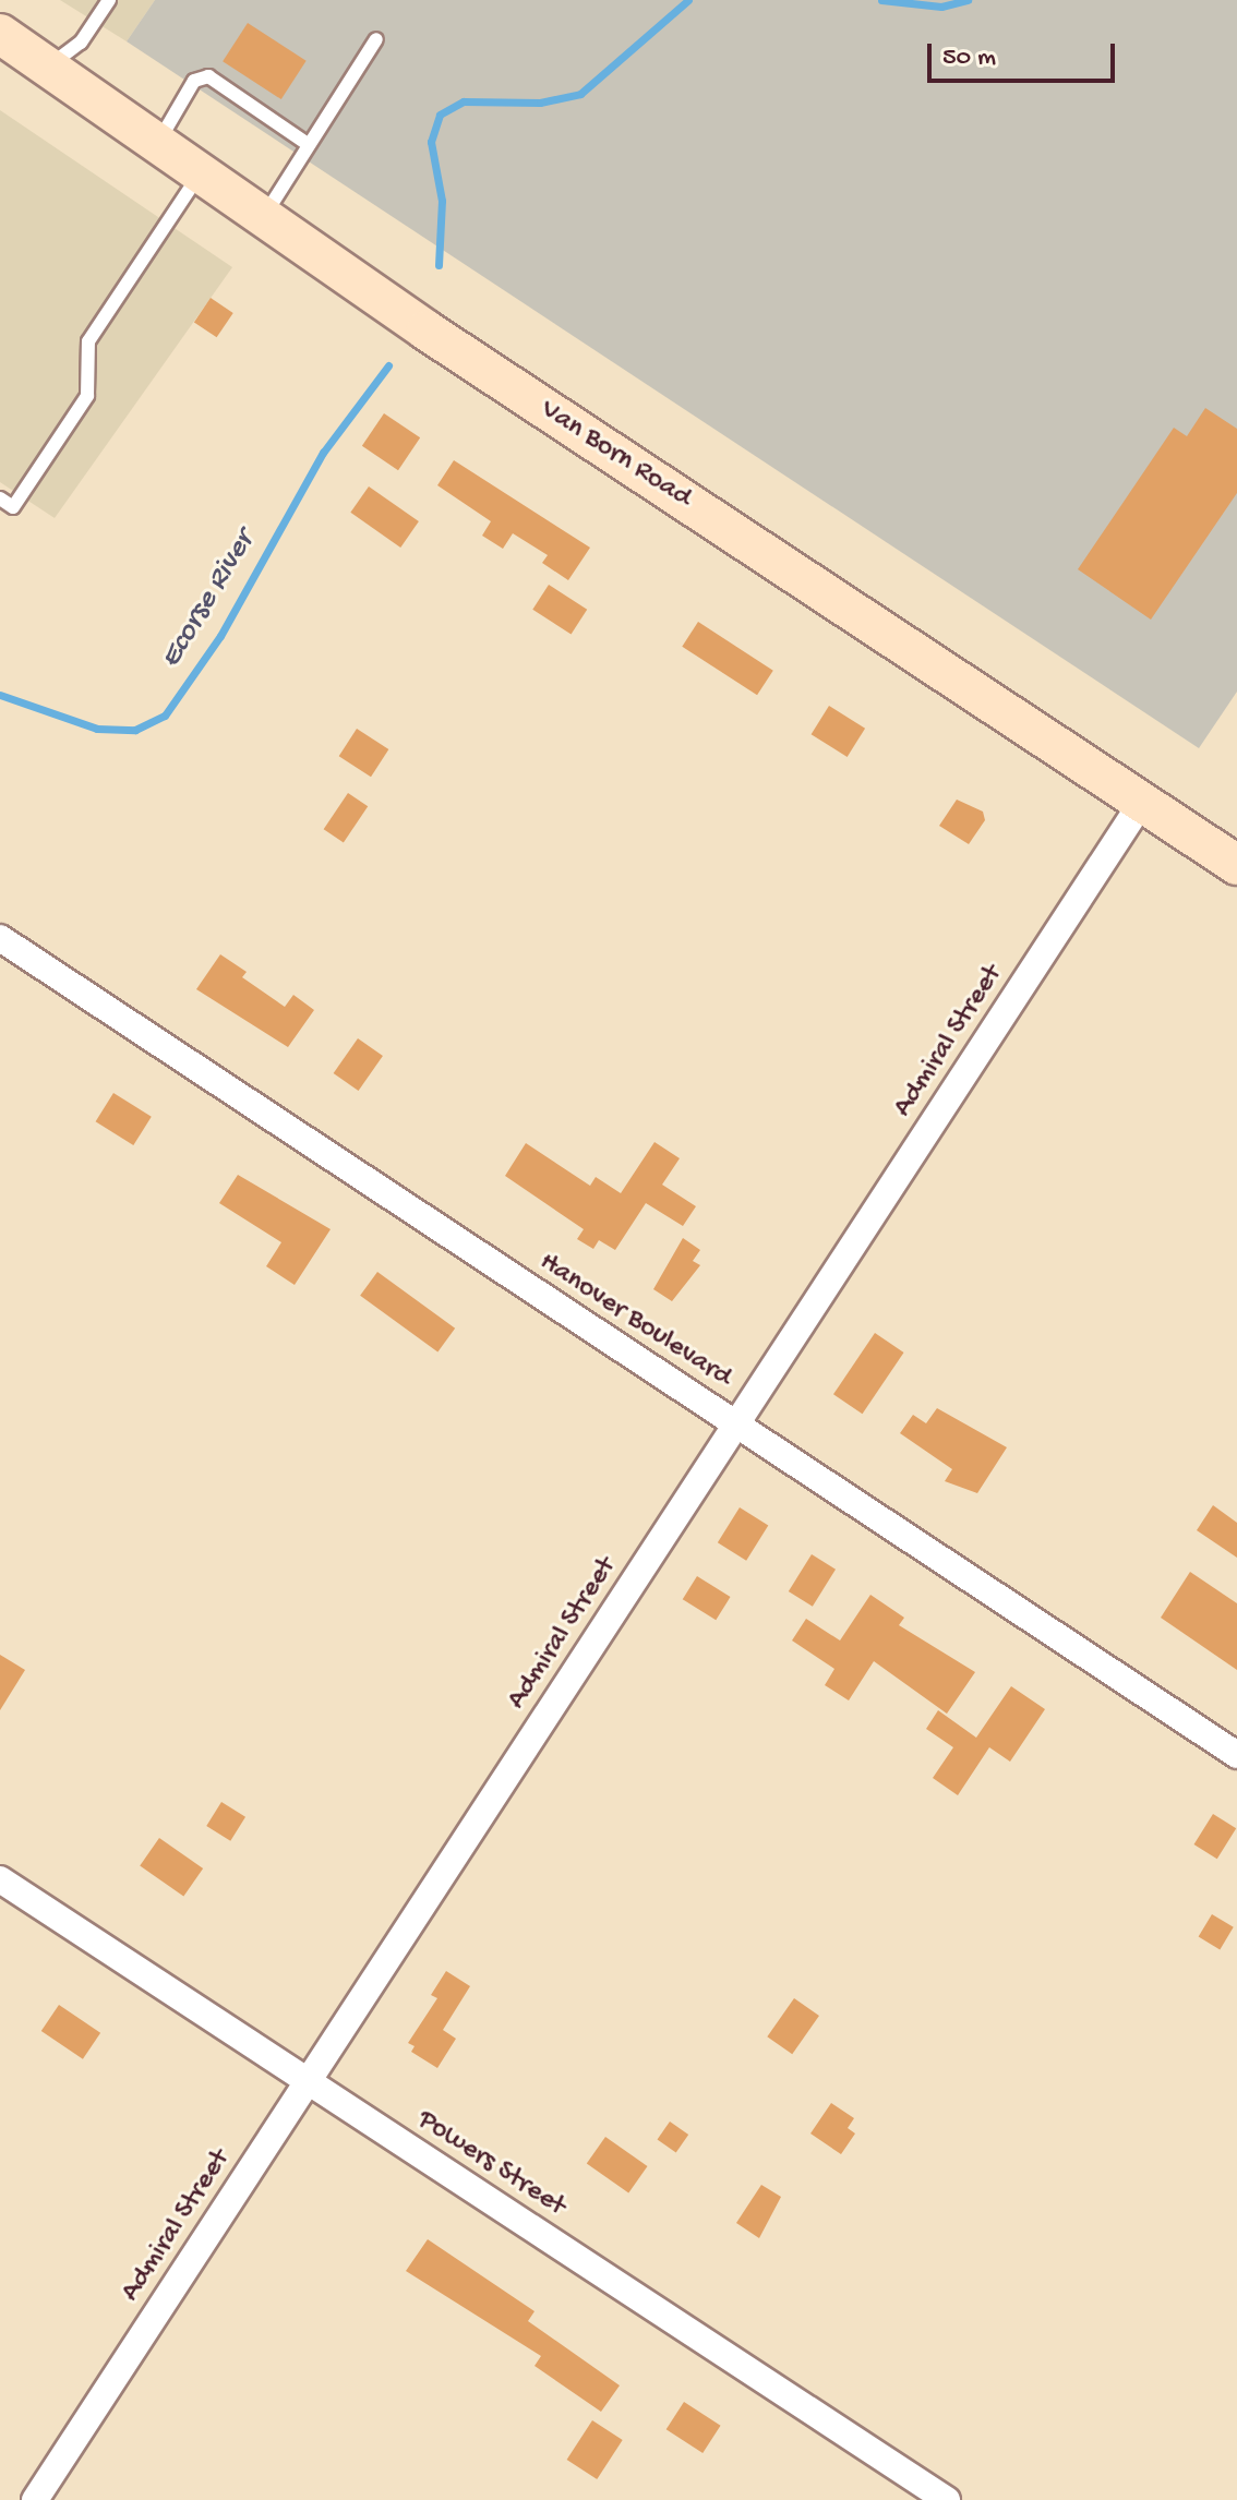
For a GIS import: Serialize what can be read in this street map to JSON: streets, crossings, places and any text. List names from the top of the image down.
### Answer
{
  "streets": {
    "main road": ["Van Born Road"],
    "street": ["Admiral Street", "Hanover Boulevard", "Powers Street"]
  },
  "crossings": [
    ["Van Born Road", "Admiral Street"],
    ["Admiral Street", "Hanover Boulevard"],
    ["Admiral Street", "Powers Street"]
  ],
  "water": ["Ecorse River"],
  "scale_bar": "50 m"
}
